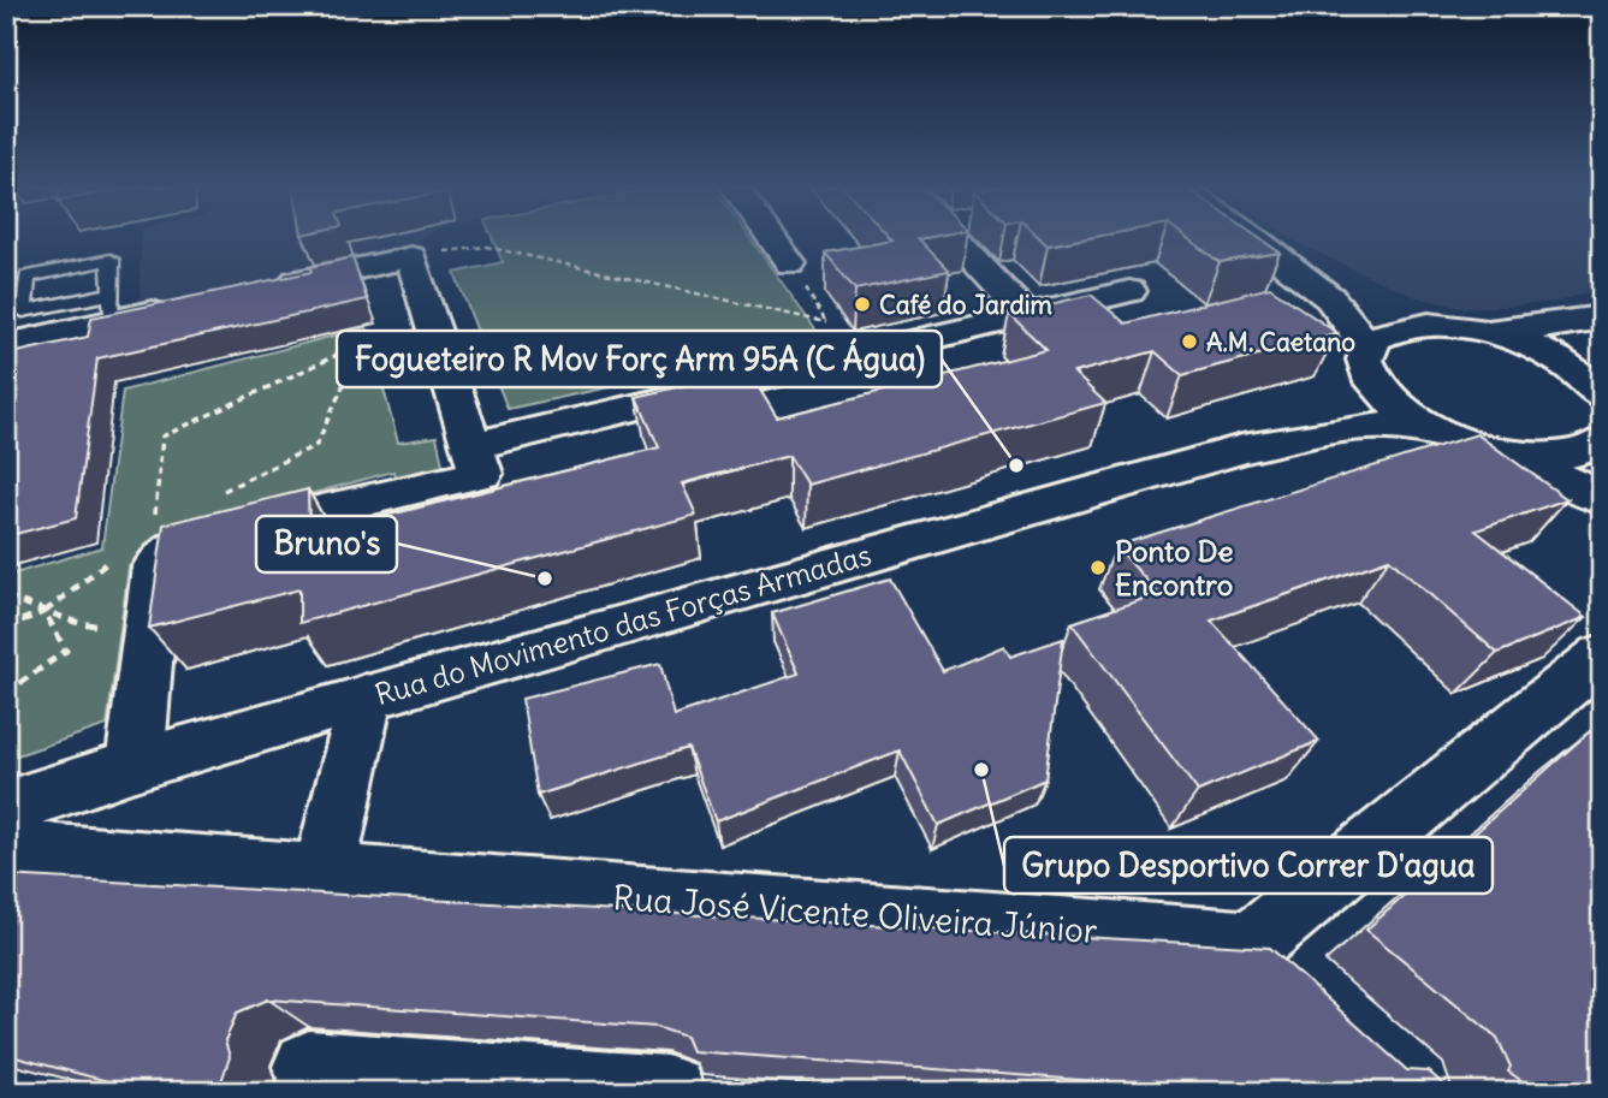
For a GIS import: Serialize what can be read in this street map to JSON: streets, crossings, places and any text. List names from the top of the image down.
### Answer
{
  "streets": {
    "street": ["Rua do Movimento das Forças Armadas", "Rua José Vicente Oliveira Júnior"]
  },
  "places": [
    "Café do Jardim",
    "A.M. Caetano",
    "Fogueteiro R Mov Forç Arm 95A (C Água)",
    "Ponto De Encontro",
    "Bruno's",
    "Grupo Desportivo Correr D'agua"
  ]
}
